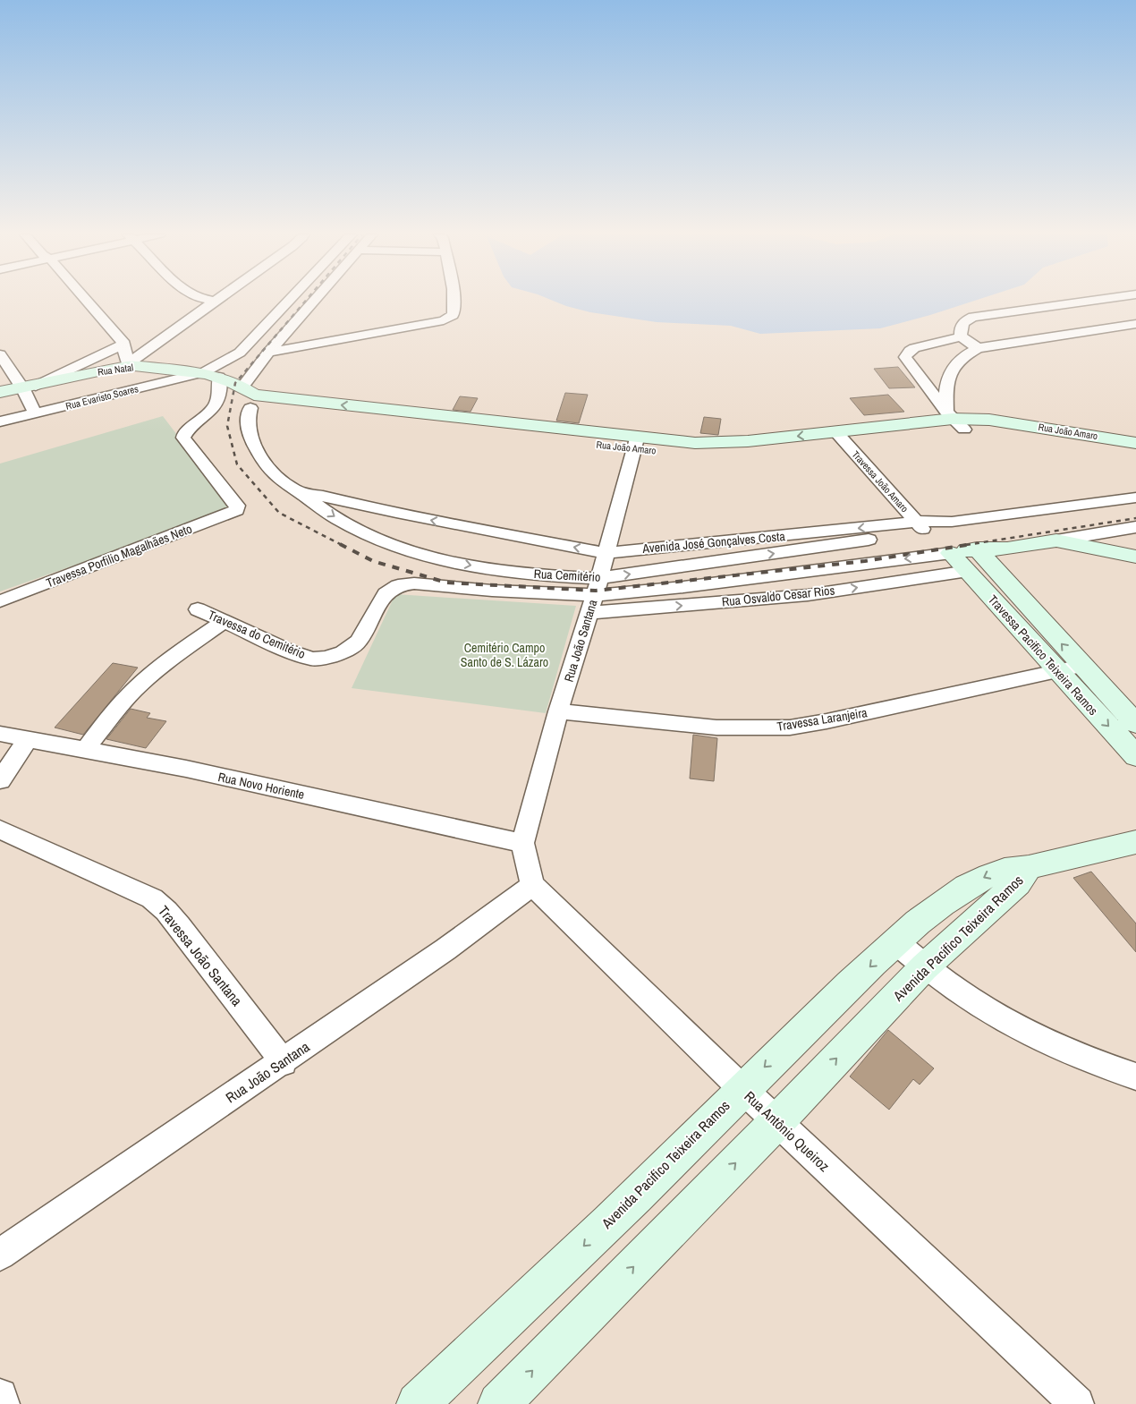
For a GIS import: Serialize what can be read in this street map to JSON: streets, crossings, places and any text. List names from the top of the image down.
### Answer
{
  "streets": {
    "street": [
      "Rua Natal",
      "Rua Evaristo Soares",
      "Rua João Amaro",
      "Travessa João Amaro",
      "Avenida José Gonçalves Costa",
      "Travessa Porfilio Magalhães Neto",
      "Rua Cemitério",
      "Rua Osvaldo Cesar Rios",
      "Travessa do Cemitério",
      "Rua João Santana",
      "Travessa Pacifico Teixeira Ramos",
      "Travessa Laranjeira",
      "Rua Novo Horiente",
      "Avenida Pacifico Teixeira Ramos",
      "Travessa João Santana",
      "Rua Antônio Queiroz"
    ]
  },
  "crossings": [
    ["Rua Natal", "Rua Evaristo Soares"],
    ["Rua Natal", "Rua João Amaro"],
    ["Rua Natal", "Travessa Porfilio Magalhães Neto"],
    ["Rua Natal", "Rua Cemitério"],
    ["Rua João Amaro", "Travessa João Amaro"],
    ["Rua João Amaro", "Rua Cemitério"],
    ["Rua João Amaro", "Rua João Santana"],
    ["Travessa João Amaro", "Avenida José Gonçalves Costa"],
    ["Travessa João Amaro", "Rua Cemitério"],
    ["Avenida José Gonçalves Costa", "Rua Cemitério"],
    ["Avenida José Gonçalves Costa", "Rua João Santana"],
    ["Rua Cemitério", "Rua Osvaldo Cesar Rios"],
    ["Rua Cemitério", "Travessa do Cemitério"],
    ["Rua Cemitério", "Rua João Santana"],
    ["Rua Osvaldo Cesar Rios", "Rua João Santana"],
    ["Rua Osvaldo Cesar Rios", "Travessa Pacifico Teixeira Ramos"],
    ["Rua João Santana", "Travessa Laranjeira"],
    ["Rua João Santana", "Rua Novo Horiente"],
    ["Rua João Santana", "Travessa João Santana"],
    ["Rua João Santana", "Rua Antônio Queiroz"],
    ["Travessa Pacifico Teixeira Ramos", "Travessa Laranjeira"],
    ["Avenida Pacifico Teixeira Ramos", "Rua Antônio Queiroz"]
  ],
  "one_way": ["Avenida José Gonçalves Costa", "Rua Cemitério"],
  "parks": ["Cemitério Campo Santo de S. Lázaro"]
}
